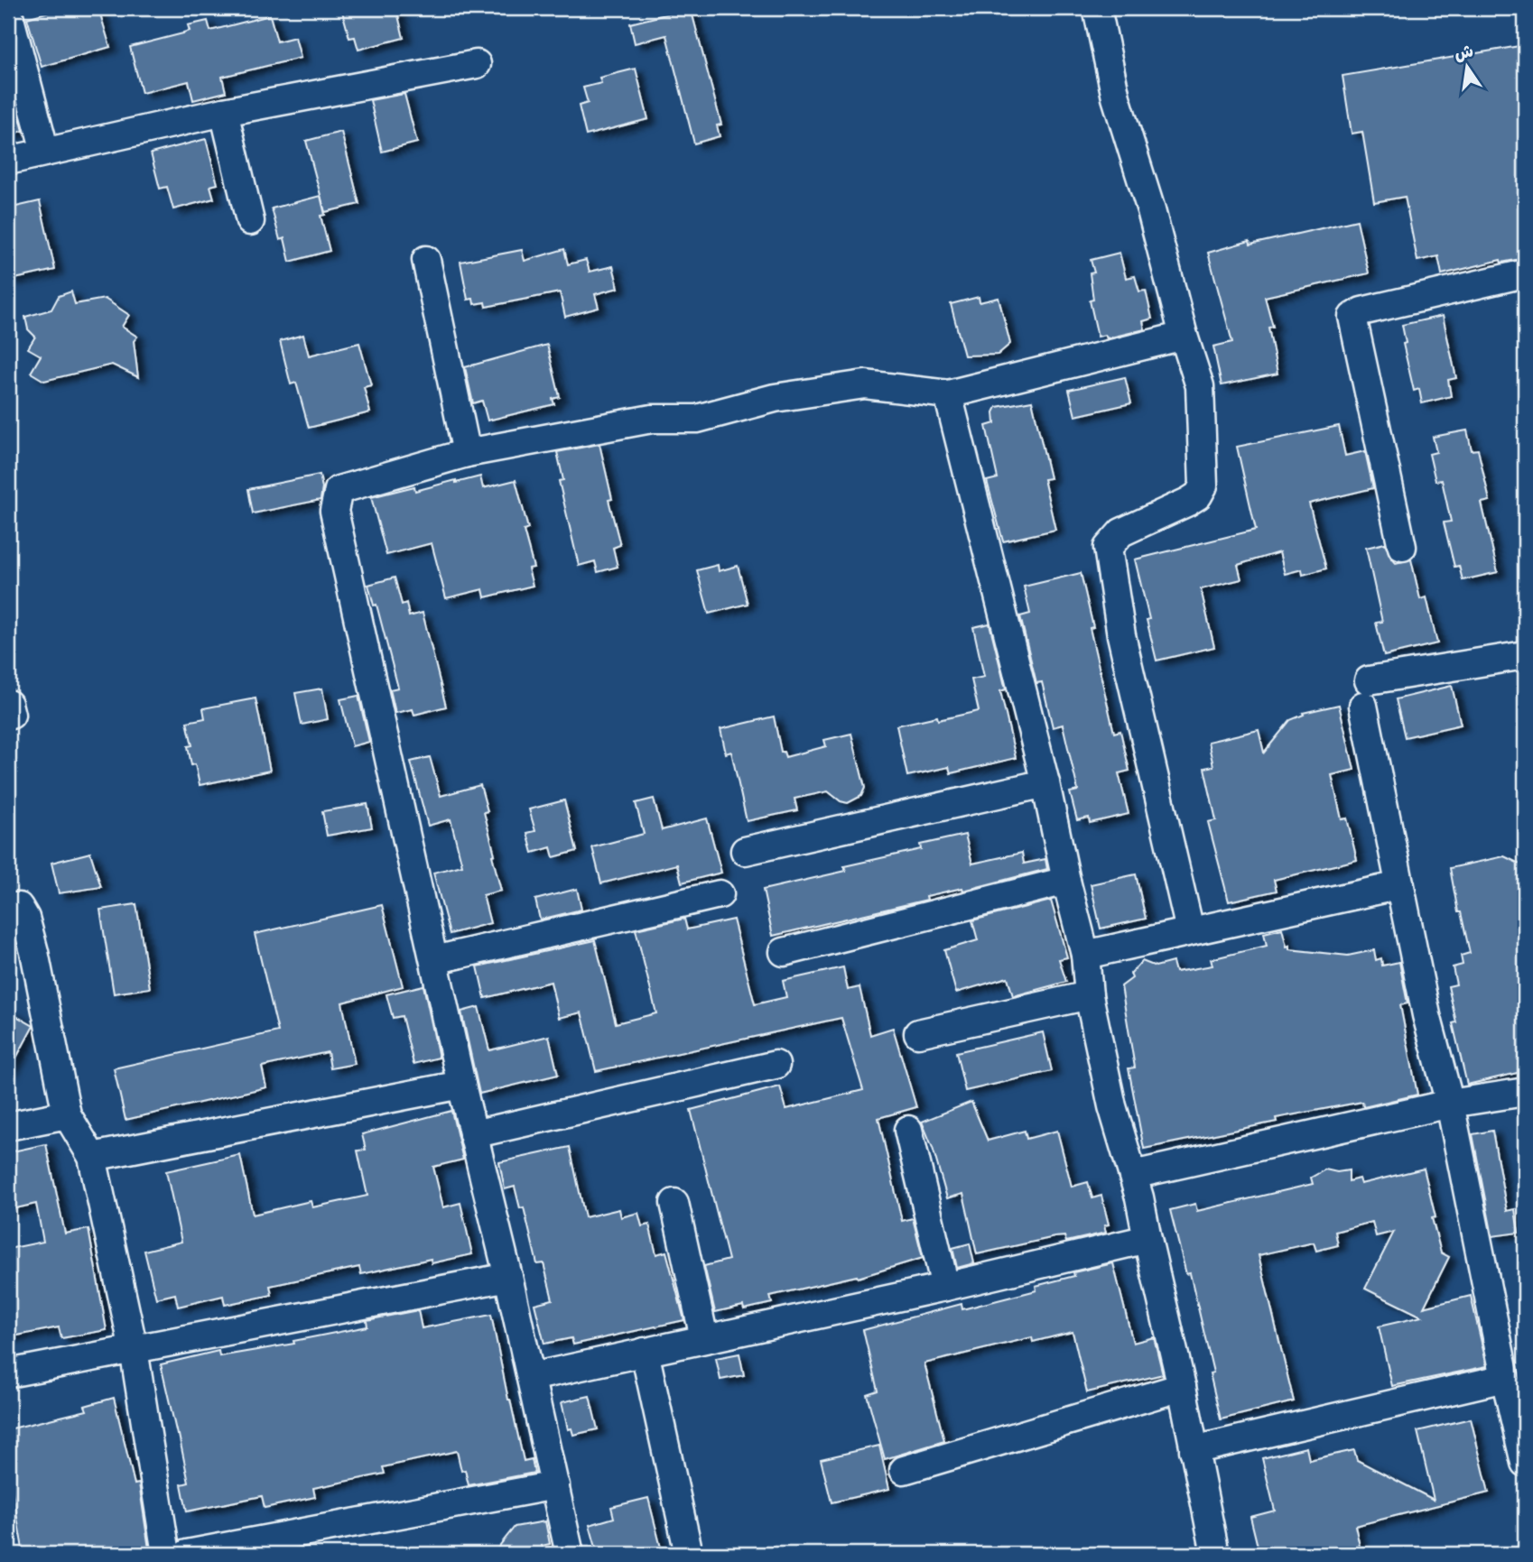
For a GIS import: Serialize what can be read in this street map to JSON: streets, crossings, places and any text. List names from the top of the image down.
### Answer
{
  "north": "top"
}
